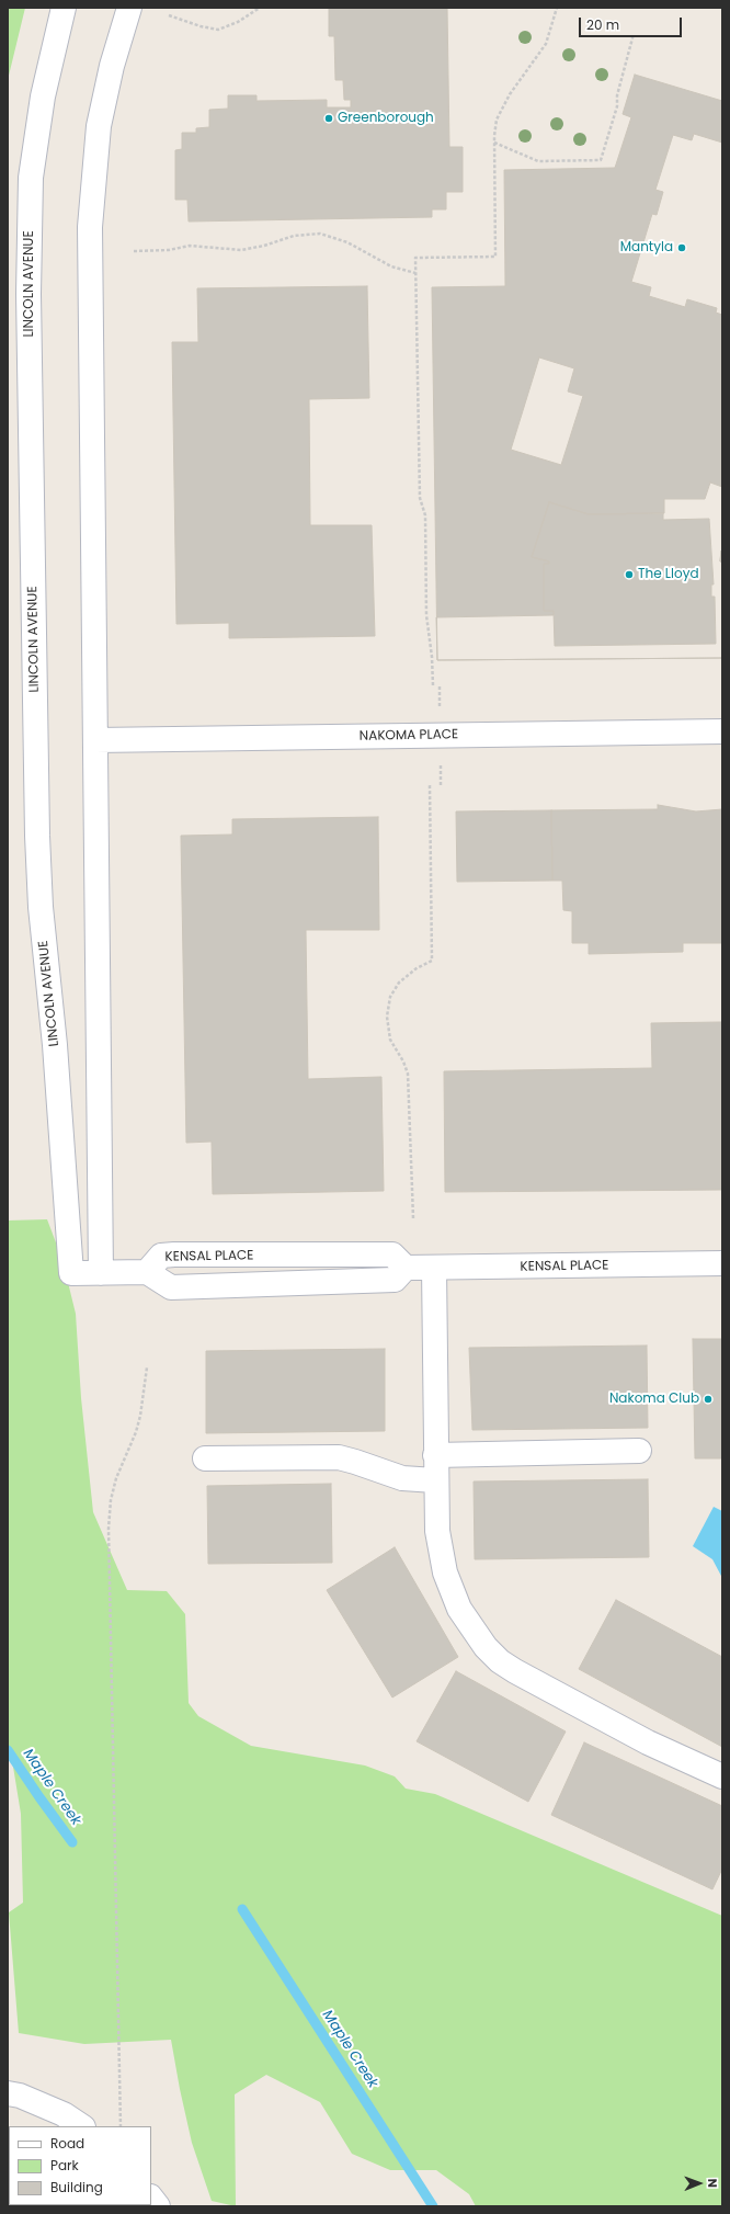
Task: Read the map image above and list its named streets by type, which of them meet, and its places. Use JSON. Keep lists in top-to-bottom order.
{
  "streets": {
    "street": ["LINCOLN AVENUE", "NAKOMA PLACE", "KENSAL PLACE"]
  },
  "crossings": [
    ["LINCOLN AVENUE", "KENSAL PLACE"]
  ],
  "water": ["Maple Creek"],
  "places": [
    "Greenborough",
    "Mantyla",
    "The Lloyd",
    "Nakoma Club"
  ],
  "legend": ["Road", "Park", "Building"],
  "scale_bar": "20 m",
  "north": "right"
}
